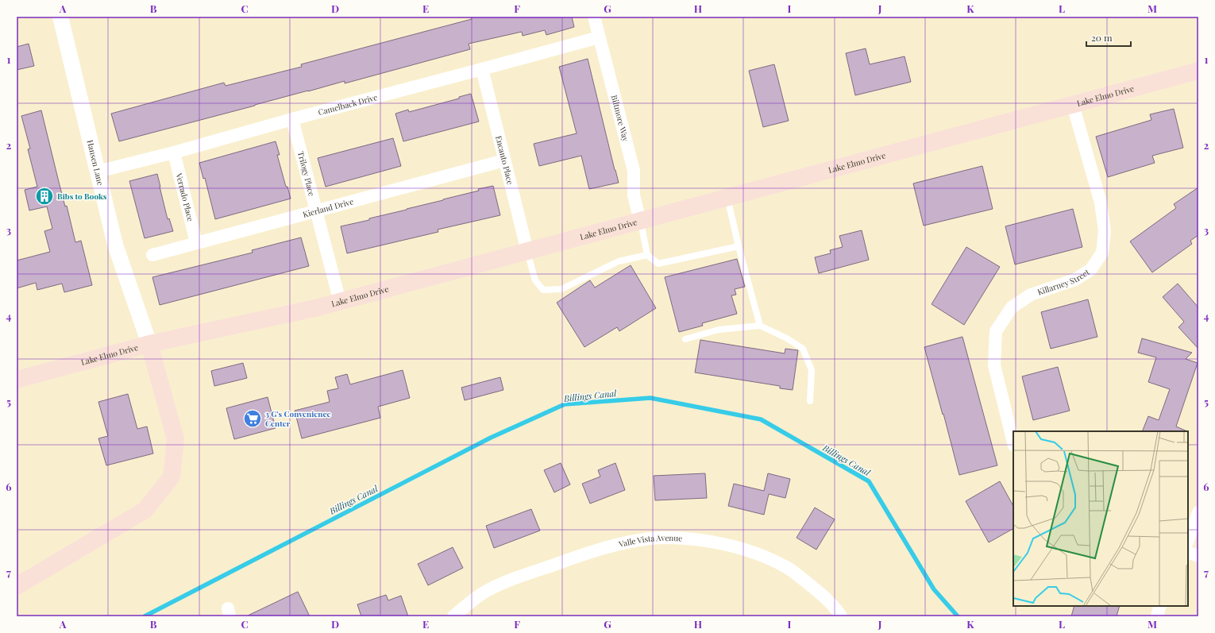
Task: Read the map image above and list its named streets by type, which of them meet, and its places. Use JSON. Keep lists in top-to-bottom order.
{
  "streets": {
    "main road": ["Lake Elmo Drive"],
    "street": [
      "Camelback Drive",
      "Biltmore Way",
      "Encanto Place",
      "Hansen Lane",
      "Trilogy Place",
      "Verrado Place",
      "Kierland Drive",
      "Killarney Street",
      "Valle Vista Avenue"
    ]
  },
  "crossings": [
    ["Lake Elmo Drive", "Biltmore Way"],
    ["Lake Elmo Drive", "Encanto Place"],
    ["Lake Elmo Drive", "Hansen Lane"],
    ["Lake Elmo Drive", "Trilogy Place"],
    ["Lake Elmo Drive", "Killarney Street"],
    ["Camelback Drive", "Biltmore Way"],
    ["Camelback Drive", "Encanto Place"],
    ["Camelback Drive", "Hansen Lane"],
    ["Camelback Drive", "Trilogy Place"],
    ["Camelback Drive", "Verrado Place"],
    ["Encanto Place", "Kierland Drive"],
    ["Trilogy Place", "Kierland Drive"],
    ["Verrado Place", "Kierland Drive"]
  ],
  "water": ["Billings Canal"],
  "places": {
    "building": ["Bibs to Books"],
    "supermarket": ["3 G's Convenience Center"]
  },
  "scale_bar": "20 m",
  "grid": {
    "columns": [
      "A",
      "B",
      "C",
      "D",
      "E",
      "F",
      "G",
      "H",
      "I",
      "J",
      "K",
      "L",
      "M"
    ],
    "rows": [
      "1",
      "2",
      "3",
      "4",
      "5",
      "6",
      "7"
    ]
  }
}
